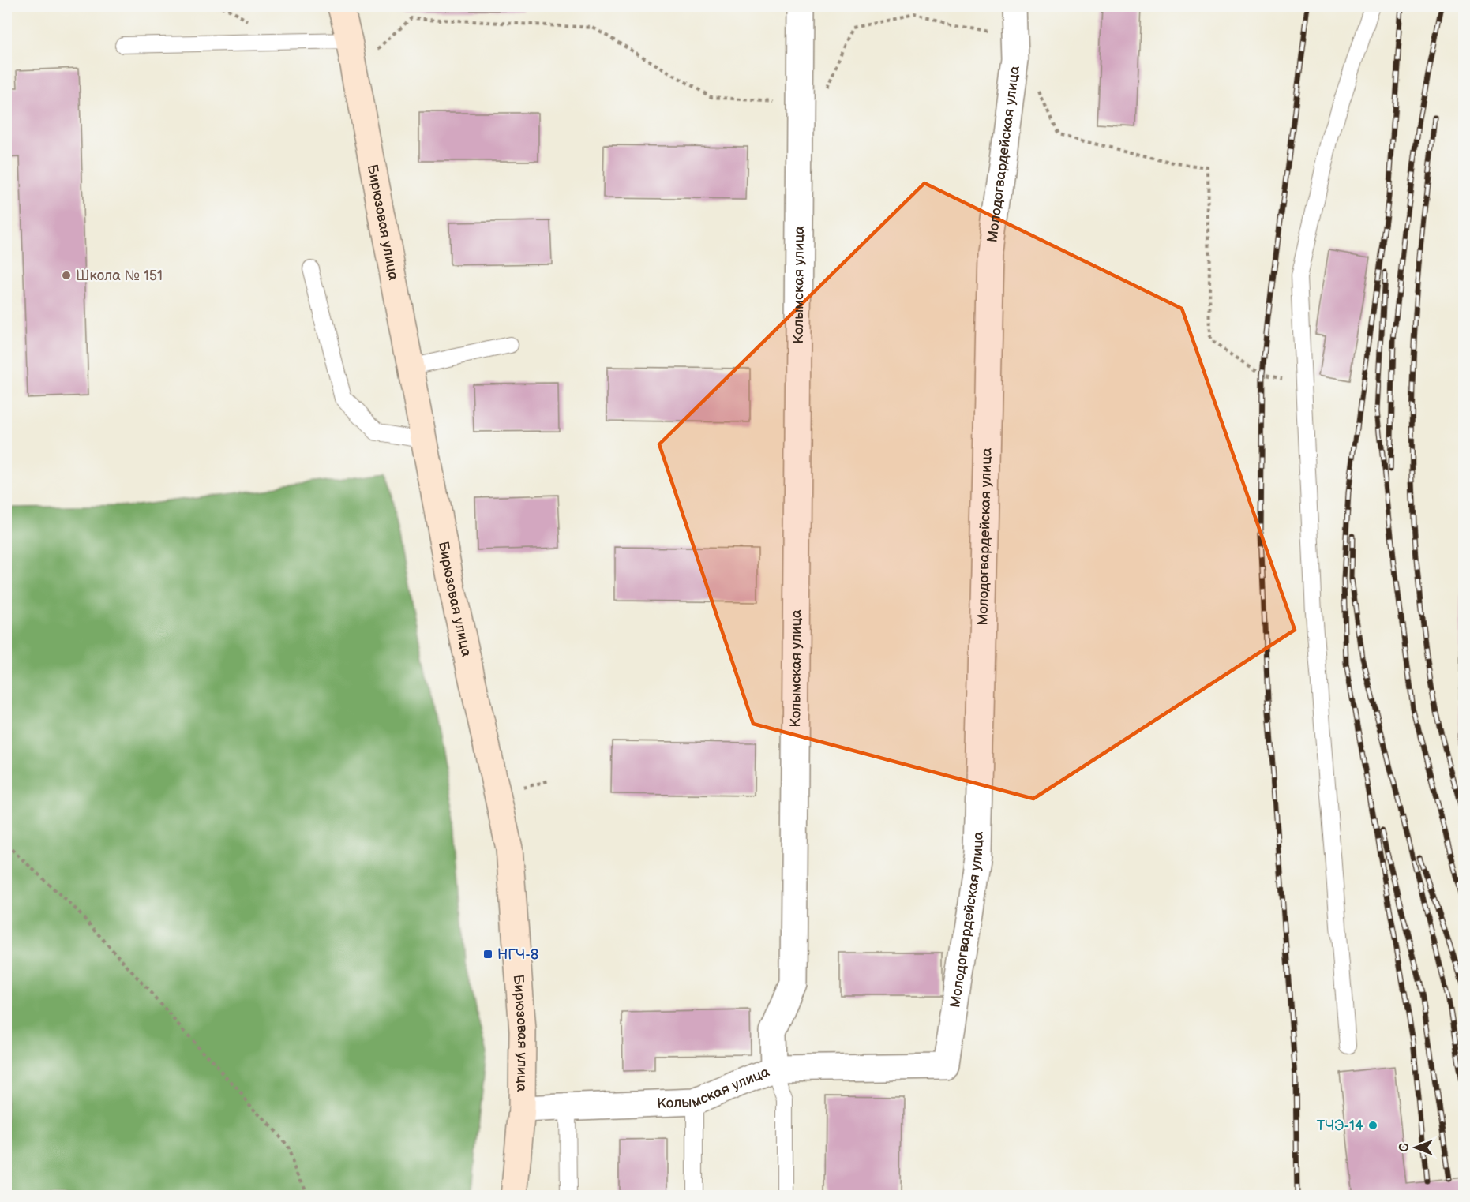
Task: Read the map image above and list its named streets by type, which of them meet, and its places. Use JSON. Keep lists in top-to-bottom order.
{
  "streets": {
    "main road": ["Бирюзовая улица"],
    "street": ["Молодогвардейская улица", "Колымская улица"]
  },
  "crossings": [
    ["Молодогвардейская улица", "Колымская улица"],
    ["Бирюзовая улица", "Колымская улица"]
  ],
  "places": {
    "other": ["Школа № 151", "ТЧЭ-14"],
    "transit": ["НГЧ-8"]
  },
  "north": "left"
}
